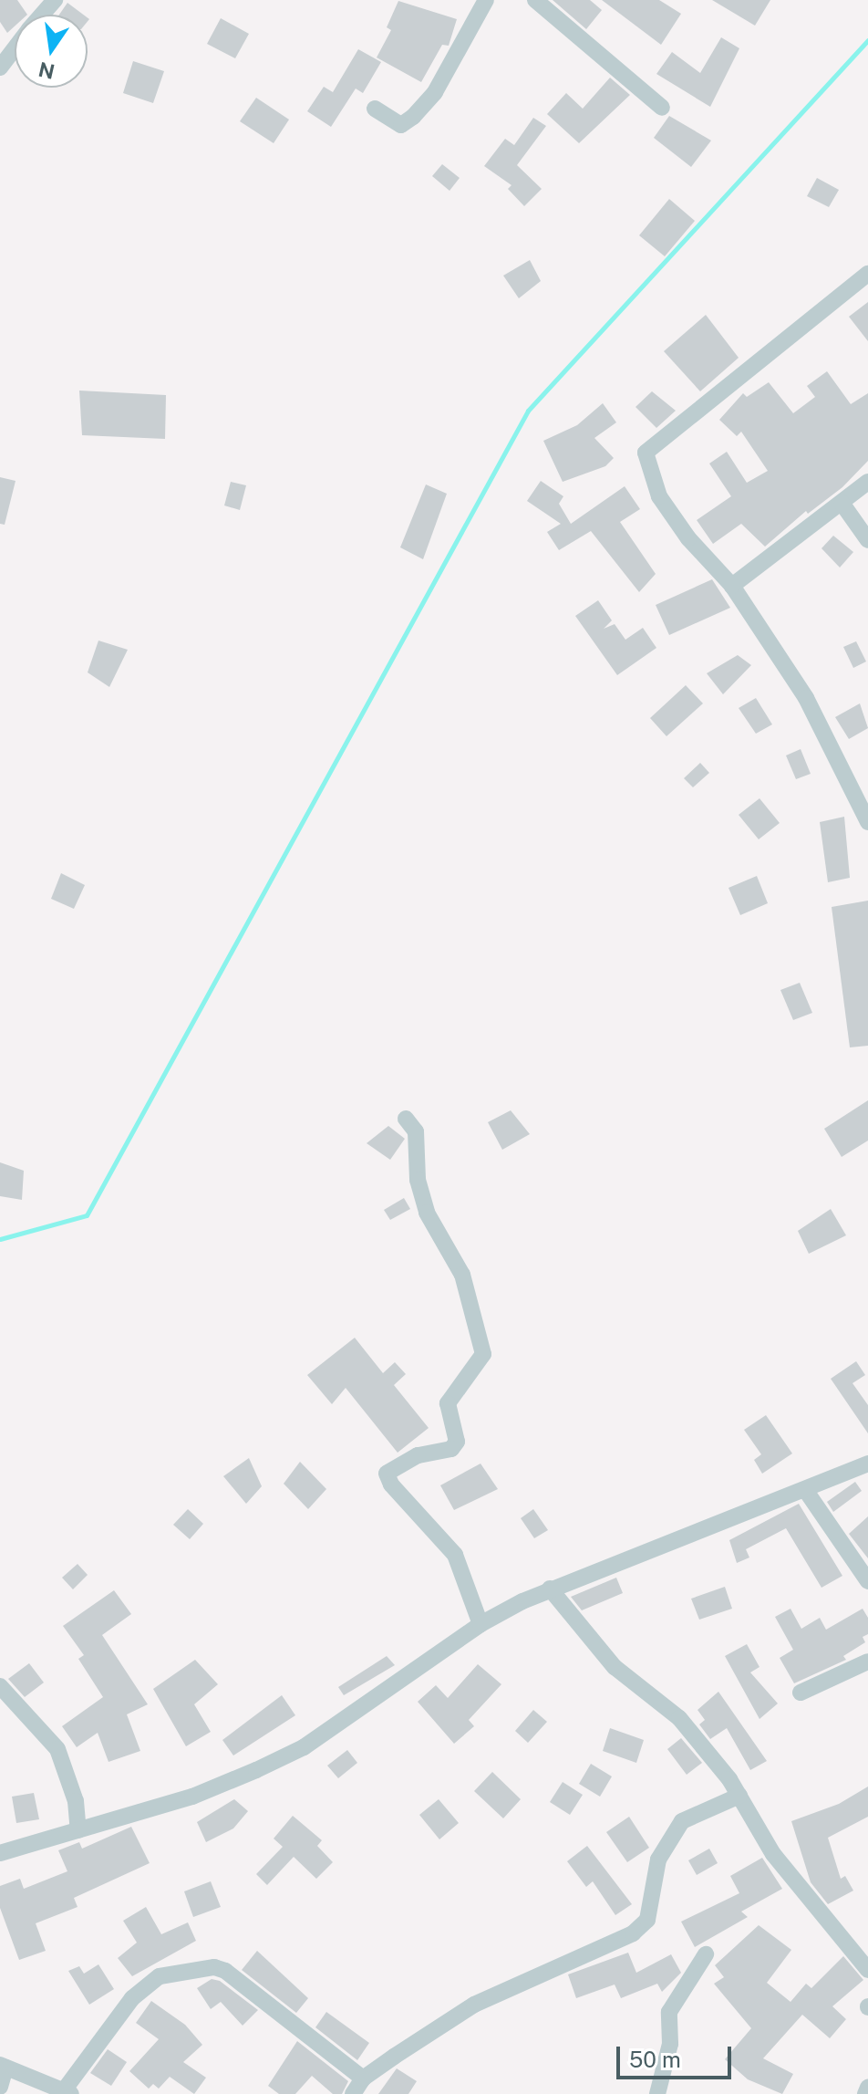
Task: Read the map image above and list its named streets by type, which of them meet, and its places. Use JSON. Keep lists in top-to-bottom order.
{
  "scale_bar": "50 m",
  "north": "bottom"
}
